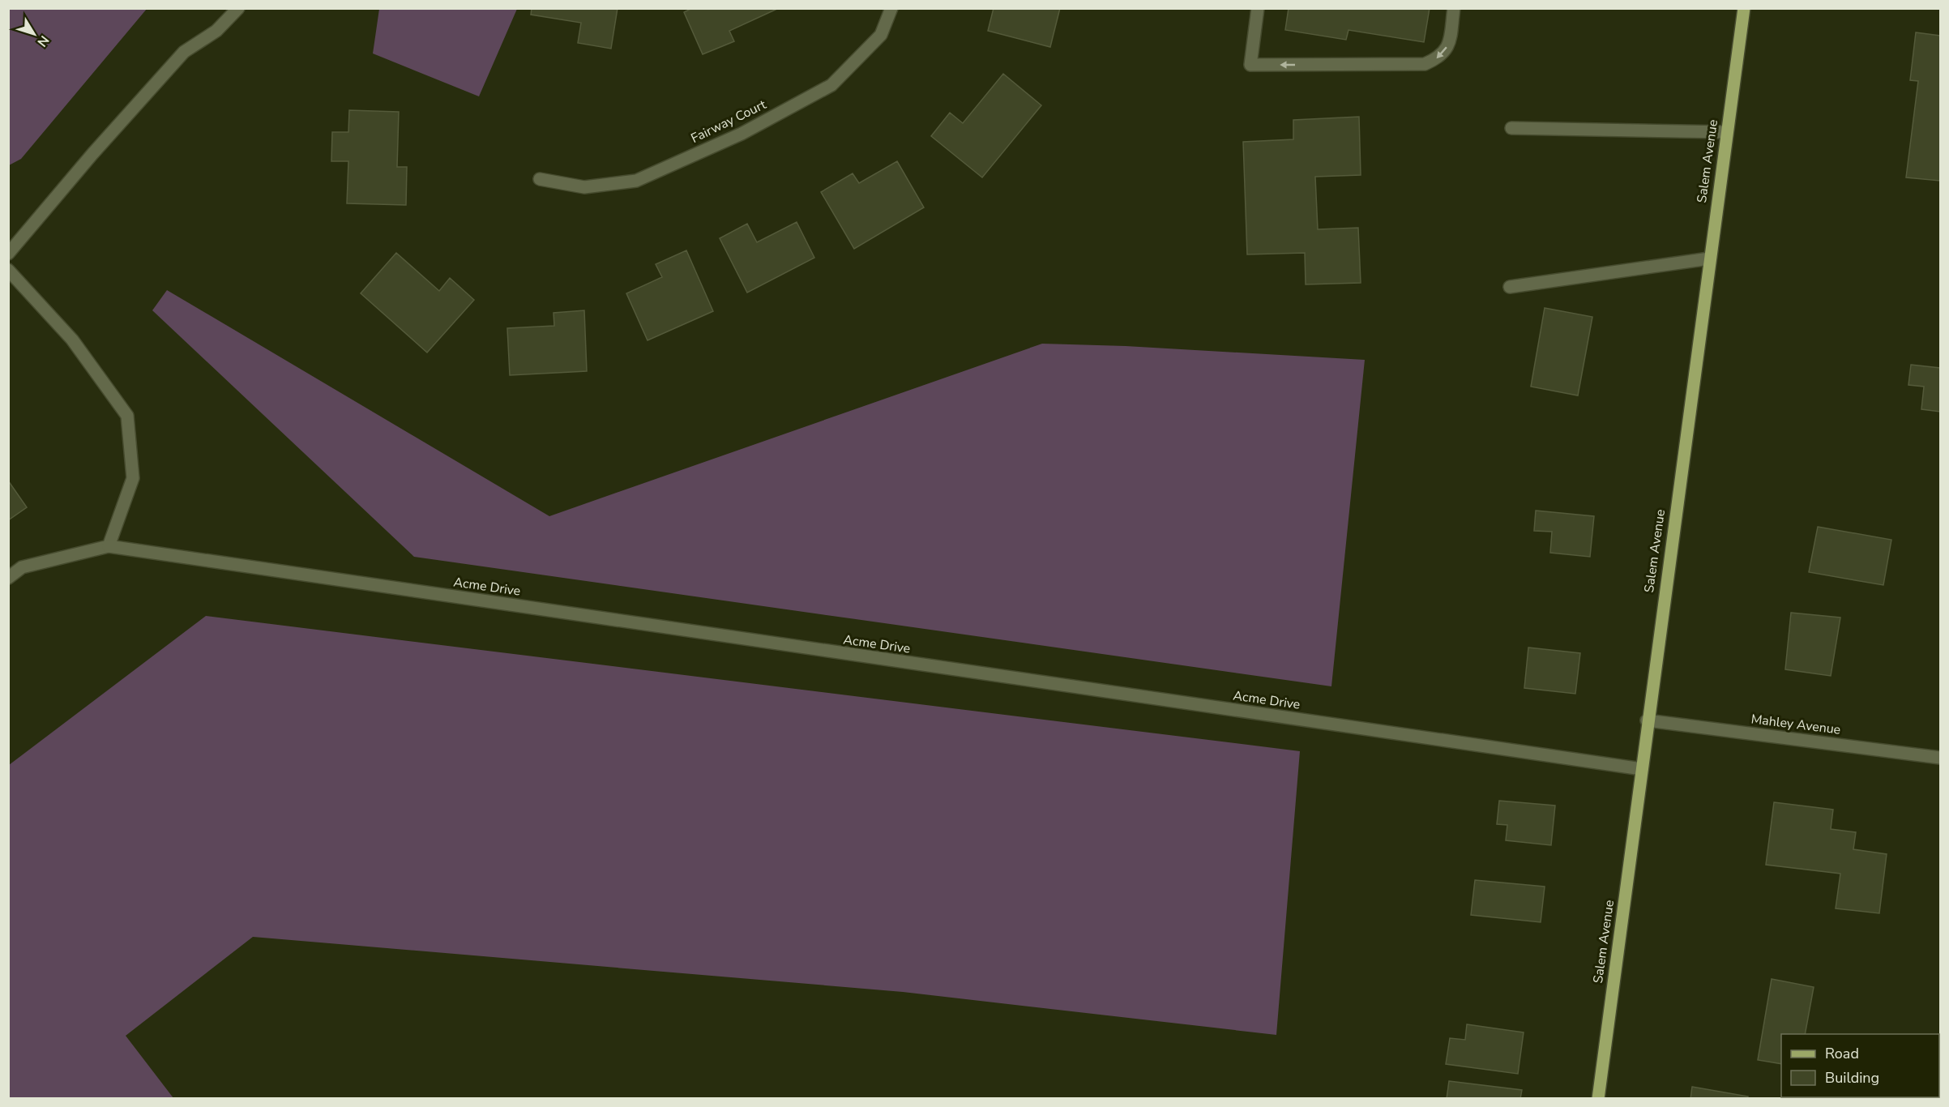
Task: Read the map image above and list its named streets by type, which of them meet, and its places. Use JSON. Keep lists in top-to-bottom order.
{
  "streets": {
    "main road": ["Salem Avenue"],
    "street": ["Fairway Court", "Acme Drive", "Mahley Avenue"]
  },
  "crossings": [
    ["Salem Avenue", "Acme Drive"],
    ["Salem Avenue", "Mahley Avenue"]
  ],
  "legend": ["Road", "Building"],
  "north": "bottom right"
}
